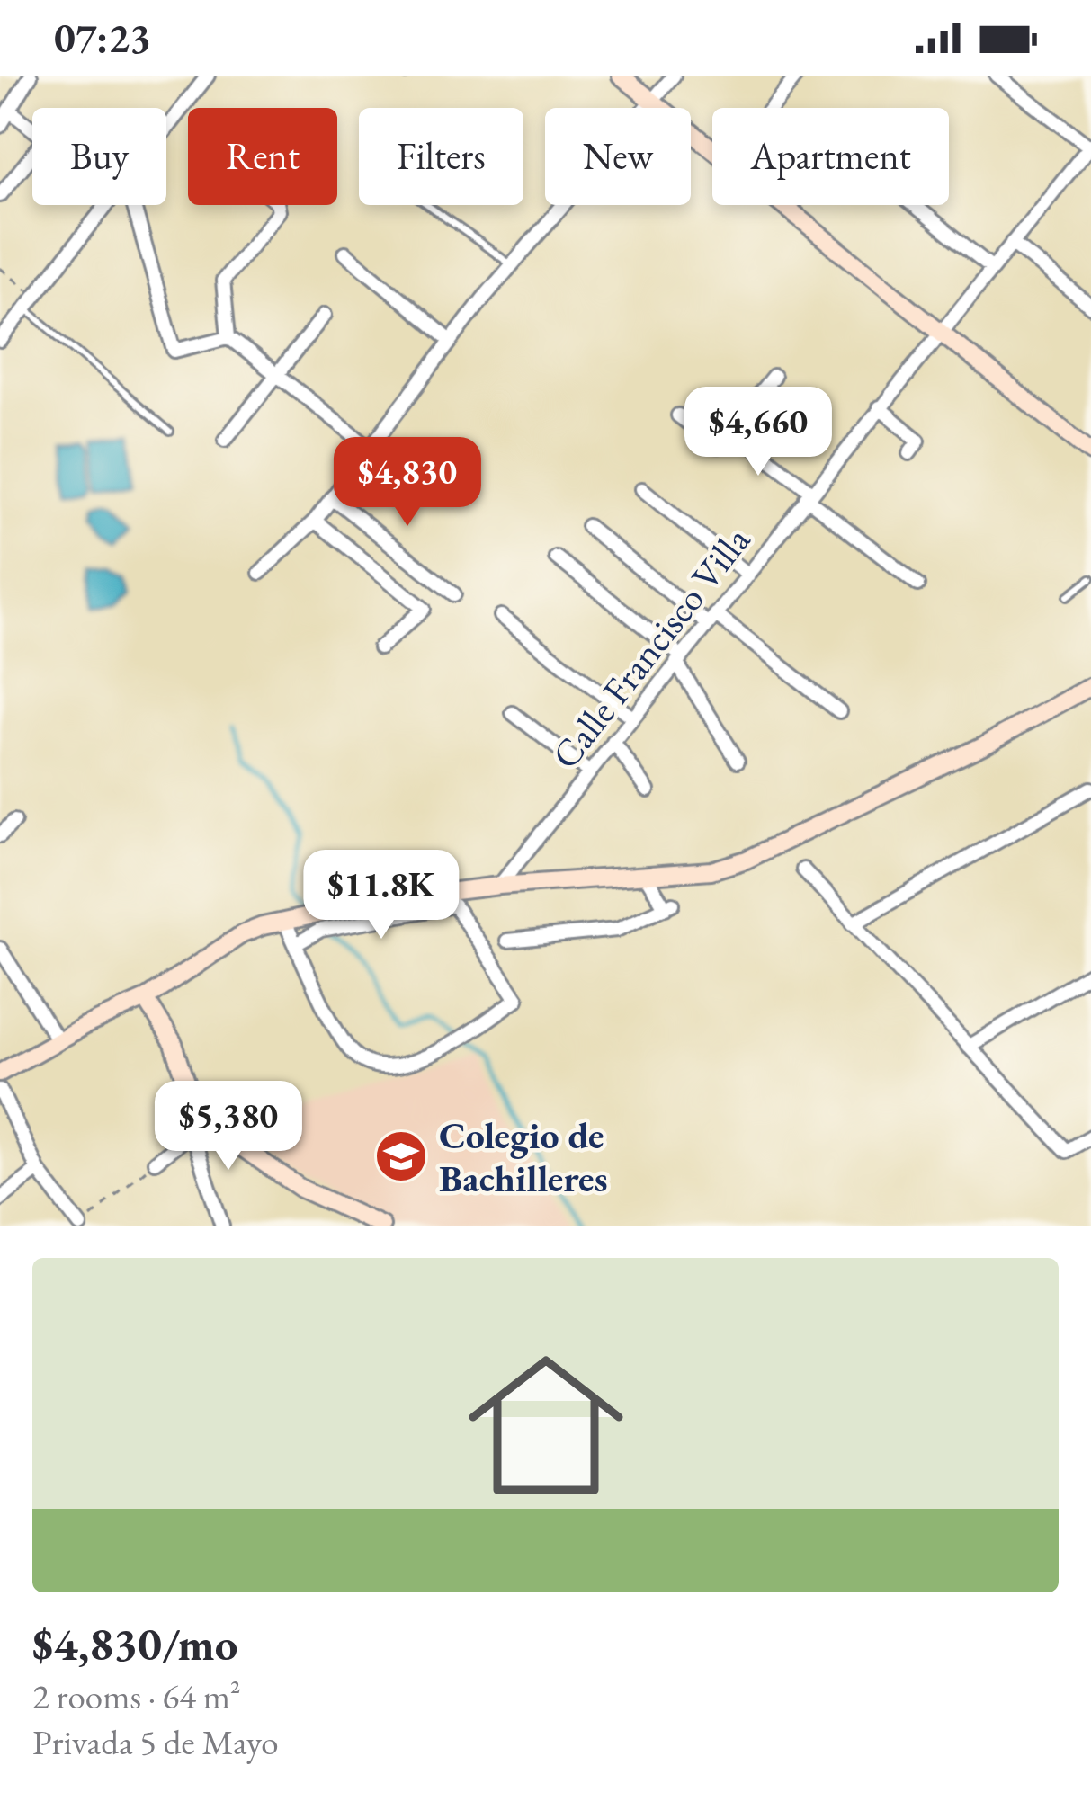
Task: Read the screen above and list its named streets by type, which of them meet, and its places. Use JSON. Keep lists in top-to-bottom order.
{
  "streets": {
    "street": ["Calle Francisco Villa"]
  },
  "places": {
    "school or university": ["Colegio de Bachilleres"]
  },
  "page": {
    "status": "07:23",
    "chip": [
      "Buy",
      "Rent",
      "Filters",
      "New",
      "Apartment"
    ],
    "price": [
      "$4,660",
      "$4,830",
      "$11.8K",
      "$5,380"
    ],
    "list": [
      {
        "name": "$4,830/mo",
        "note": "2 rooms · 64 m² · Privada 5 de Mayo"
      }
    ]
  }
}
